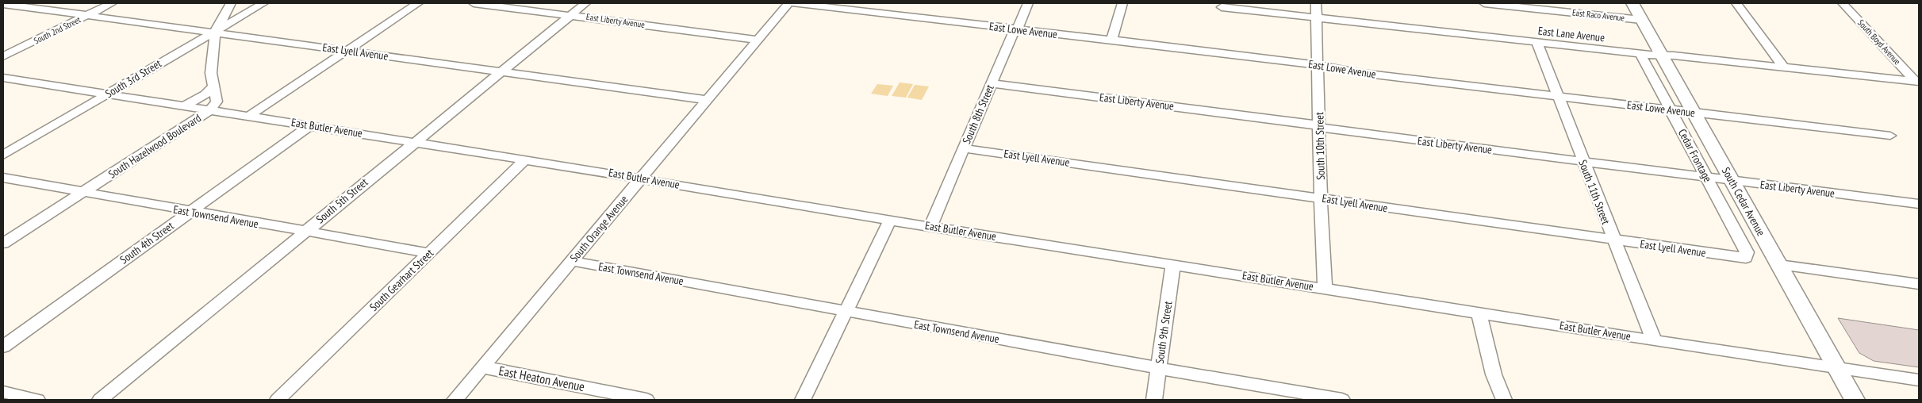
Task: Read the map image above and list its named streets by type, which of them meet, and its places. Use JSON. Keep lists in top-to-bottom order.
{
  "streets": {
    "main road": ["South Cedar Avenue"],
    "street": [
      "East Raco Avenue",
      "East Liberty Avenue",
      "South 2nd Street",
      "East Lowe Avenue",
      "East Lane Avenue",
      "South Boyd Avenue",
      "East Lyell Avenue",
      "South 3rd Street",
      "South 8th Street",
      "East Butler Avenue",
      "South Hazelwood Boulevard",
      "South 10th Street",
      "Cedar Frontage",
      "South 11th Street",
      "South 5th Street",
      "East Townsend Avenue",
      "South Orange Avenue",
      "South 4th Street",
      "South Gearhart Street",
      "South 9th Street",
      "East Heaton Avenue"
    ]
  },
  "crossings": [
    ["East Raco Avenue", "South Cedar Avenue"],
    ["East Liberty Avenue", "South 8th Street"],
    ["East Liberty Avenue", "South 10th Street"],
    ["East Liberty Avenue", "Cedar Frontage"],
    ["East Liberty Avenue", "South 11th Street"],
    ["East Liberty Avenue", "South 5th Street"],
    ["East Liberty Avenue", "South Cedar Avenue"],
    ["East Liberty Avenue", "South Orange Avenue"],
    ["South 2nd Street", "East Lyell Avenue"],
    ["East Lowe Avenue", "South 8th Street"],
    ["East Lowe Avenue", "South 10th Street"],
    ["East Lowe Avenue", "Cedar Frontage"],
    ["East Lowe Avenue", "South 11th Street"],
    ["East Lowe Avenue", "South Cedar Avenue"],
    ["East Lane Avenue", "South Boyd Avenue"],
    ["East Lane Avenue", "South 10th Street"],
    ["East Lane Avenue", "Cedar Frontage"],
    ["East Lane Avenue", "South 11th Street"],
    ["East Lane Avenue", "South Cedar Avenue"],
    ["East Lyell Avenue", "South 3rd Street"],
    ["East Lyell Avenue", "South 8th Street"],
    ["East Lyell Avenue", "South Hazelwood Boulevard"],
    ["East Lyell Avenue", "South 10th Street"],
    ["East Lyell Avenue", "Cedar Frontage"],
    ["East Lyell Avenue", "South 11th Street"],
    ["East Lyell Avenue", "South 5th Street"],
    ["East Lyell Avenue", "South Orange Avenue"],
    ["South 3rd Street", "East Butler Avenue"],
    ["South 3rd Street", "South Hazelwood Boulevard"],
    ["South 8th Street", "East Butler Avenue"],
    ["East Butler Avenue", "South Hazelwood Boulevard"],
    ["East Butler Avenue", "South 10th Street"],
    ["East Butler Avenue", "South 11th Street"],
    ["East Butler Avenue", "South 5th Street"],
    ["East Butler Avenue", "South Cedar Avenue"],
    ["East Butler Avenue", "South Orange Avenue"],
    ["East Butler Avenue", "South 4th Street"],
    ["East Butler Avenue", "South Gearhart Street"],
    ["East Butler Avenue", "South 9th Street"],
    ["South Hazelwood Boulevard", "East Townsend Avenue"],
    ["South 5th Street", "East Townsend Avenue"],
    ["East Townsend Avenue", "South Orange Avenue"],
    ["East Townsend Avenue", "South 4th Street"],
    ["East Townsend Avenue", "South Gearhart Street"],
    ["East Townsend Avenue", "South 9th Street"],
    ["South Orange Avenue", "East Heaton Avenue"]
  ]
}
